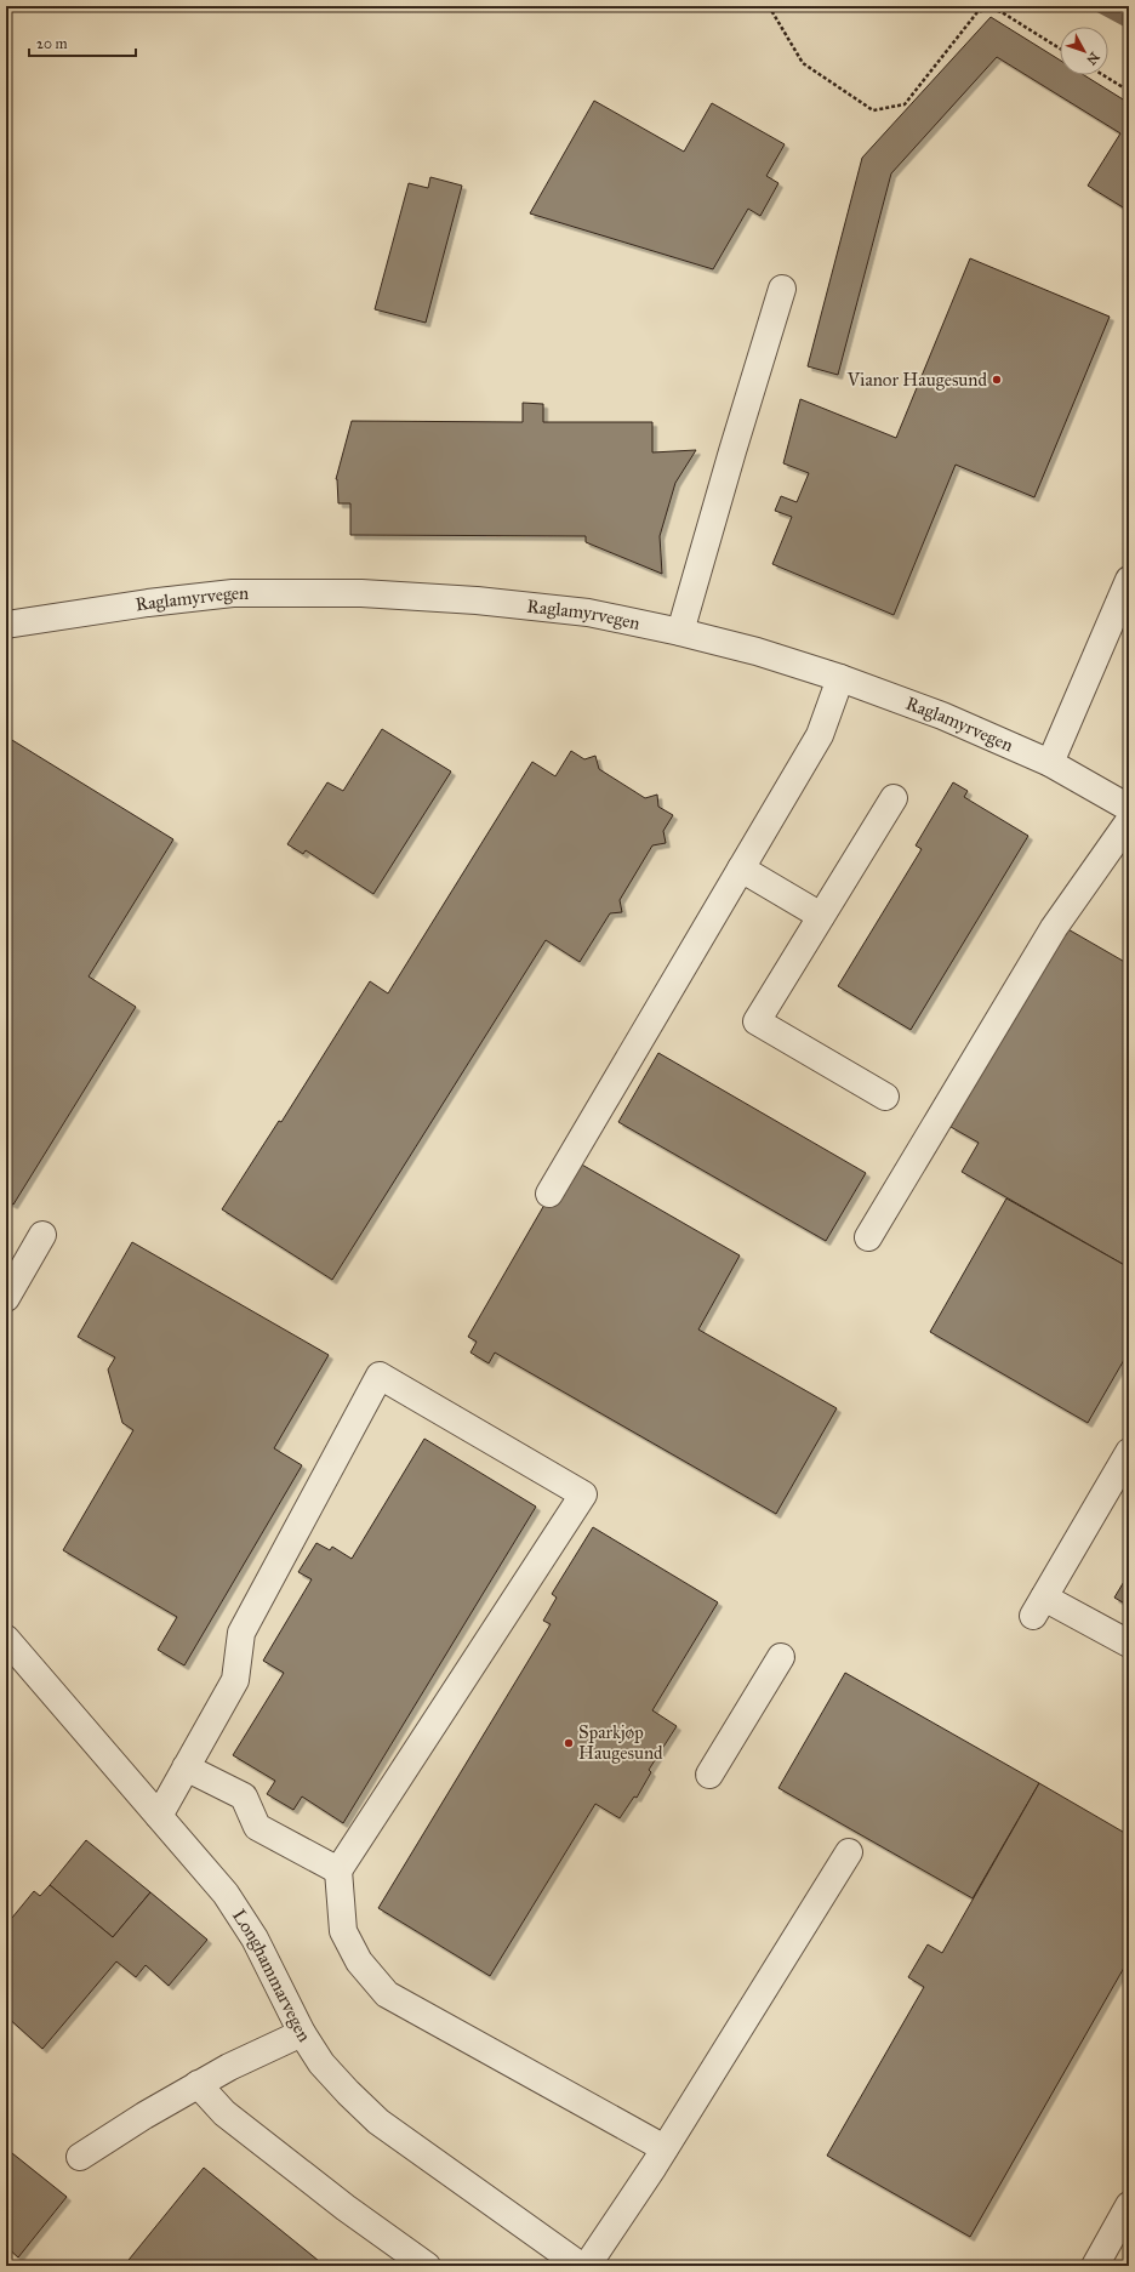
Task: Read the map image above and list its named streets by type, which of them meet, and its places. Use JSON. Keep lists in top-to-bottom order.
{
  "streets": {
    "street": ["Raglamyrvegen", "Longhammarvegen"]
  },
  "places": ["Vianor Haugesund", "Sparkjøp Haugesund"],
  "scale_bar": "20 m",
  "north": "bottom right"
}
